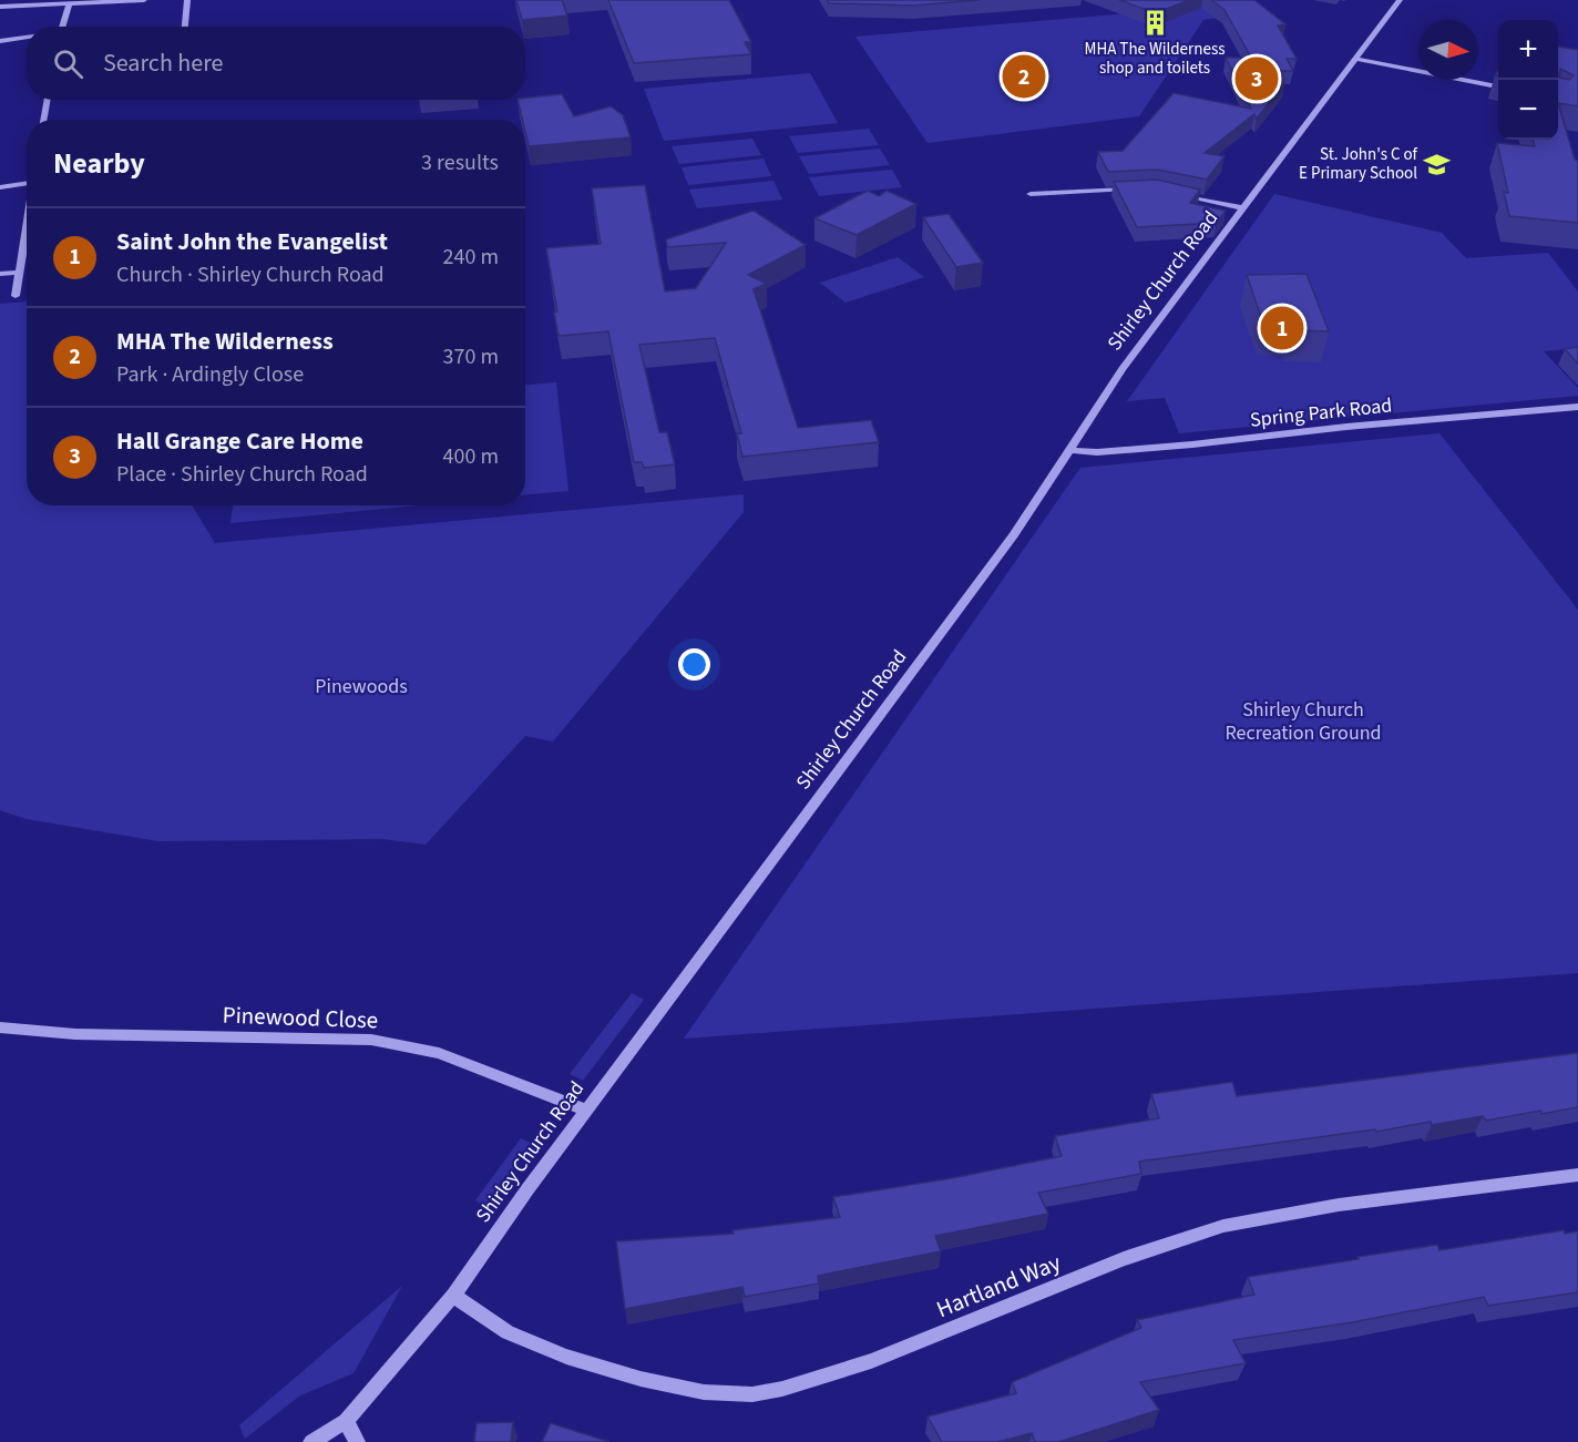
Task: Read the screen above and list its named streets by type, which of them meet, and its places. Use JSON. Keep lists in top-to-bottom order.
{
  "streets": {
    "street": [
      "Shirley Church Road",
      "Spring Park Road",
      "Pinewood Close",
      "Hartland Way"
    ]
  },
  "crossings": [
    ["Shirley Church Road", "Spring Park Road"],
    ["Shirley Church Road", "Pinewood Close"],
    ["Shirley Church Road", "Hartland Way"]
  ],
  "parks": ["Pinewoods", "Shirley Church Recreation Ground"],
  "places": {
    "building": ["MHA The Wilderness shop and toilets"],
    "school or university": ["St. John's C of E Primary School"]
  },
  "north": "right",
  "page": {
    "map_buttons": ["+", "−"],
    "search": "Search here",
    "pins": ["2", "3", "1"],
    "heading": ["Nearby", "3 results"],
    "list": [
      {
        "mark": "1",
        "name": "Saint John the Evangelist",
        "note": "Church · Shirley Church Road",
        "value": "240 m"
      },
      {
        "mark": "2",
        "name": "MHA The Wilderness",
        "note": "Park · Ardingly Close",
        "value": "370 m"
      },
      {
        "mark": "3",
        "name": "Hall Grange Care Home",
        "note": "Place · Shirley Church Road",
        "value": "400 m"
      }
    ]
  }
}
